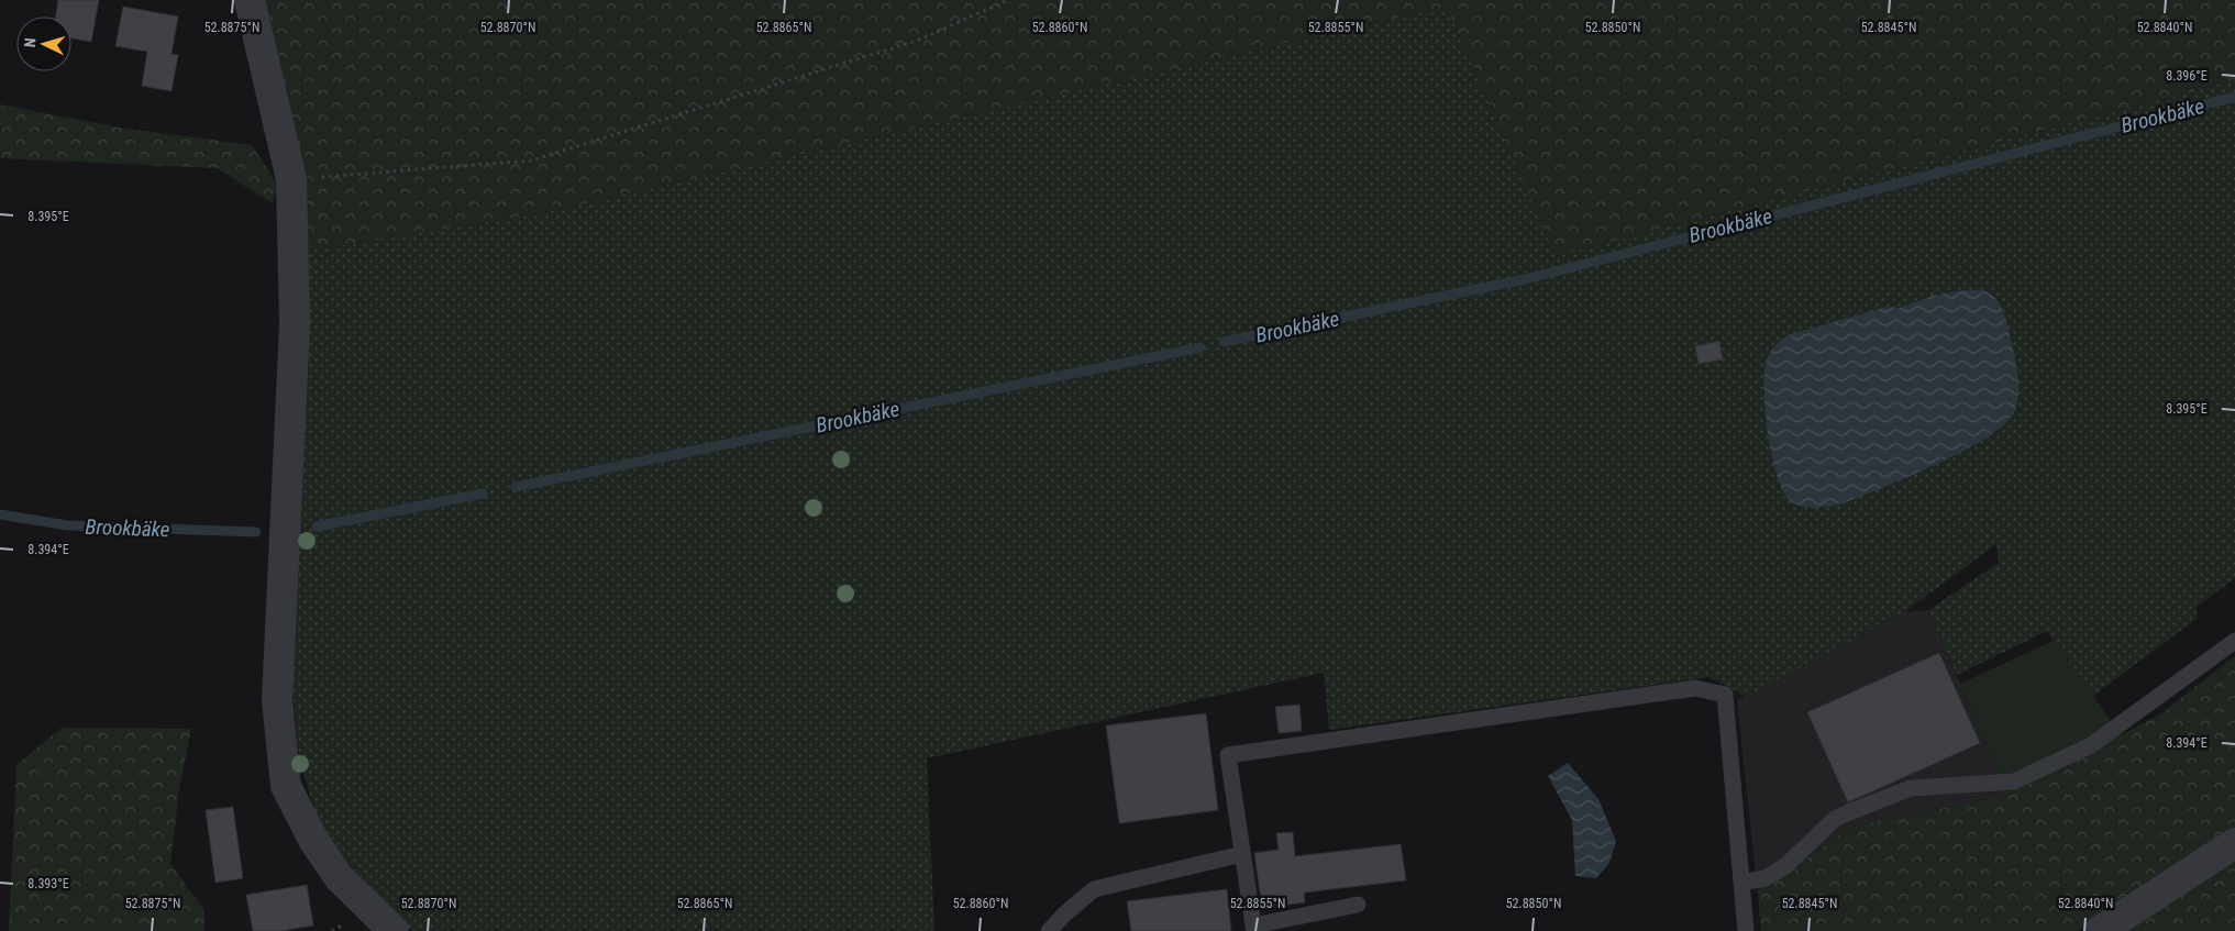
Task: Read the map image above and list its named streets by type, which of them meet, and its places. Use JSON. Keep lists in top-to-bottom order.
{
  "water": ["Brookbäke"],
  "north": "left",
  "coordinates": [
    "52.8875°N",
    "52.8870°N",
    "52.8865°N",
    "52.8860°N",
    "52.8855°N",
    "52.8850°N",
    "52.8845°N",
    "52.8840°N",
    "8.396°E",
    "8.395°E",
    "8.394°E",
    "8.393°E"
  ]
}
